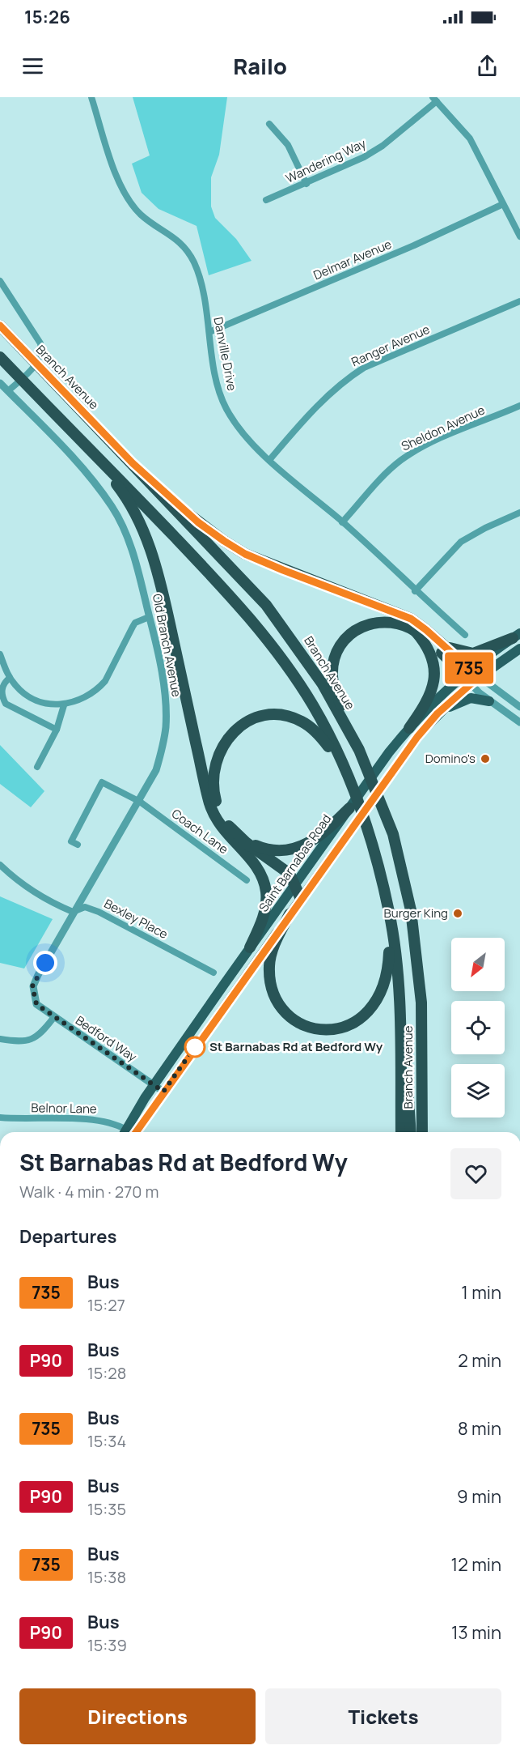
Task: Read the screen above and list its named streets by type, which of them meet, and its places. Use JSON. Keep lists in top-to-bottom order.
{
  "streets": {
    "highway": ["Branch Avenue"],
    "main road": ["Saint Barnabas Road"],
    "street": [
      "Wandering Way",
      "Delmar Avenue",
      "Ranger Avenue",
      "Danville Drive",
      "Sheldon Avenue",
      "Old Branch Avenue",
      "Coach Lane",
      "Bexley Place",
      "Bedford Way",
      "Belnor Lane"
    ]
  },
  "crossings": [
    ["Delmar Avenue", "Danville Drive"],
    ["Ranger Avenue", "Danville Drive"],
    ["Danville Drive", "Sheldon Avenue"],
    ["Old Branch Avenue", "Coach Lane"],
    ["Old Branch Avenue", "Bexley Place"],
    ["Old Branch Avenue", "Bedford Way"],
    ["Saint Barnabas Road", "Bedford Way"]
  ],
  "places": ["Domino's", "Burger King", "St Barnabas Rd at Bedford Wy"],
  "lines": ["bus line 735"],
  "north": "bottom left",
  "page": {
    "status": "15:26",
    "header": "Railo",
    "on_map": "735",
    "heading": [
      ["St Barnabas Rd at Bedford Wy", "Walk · 4 min · 270 m"],
      "Departures"
    ],
    "list": [
      {
        "mark": "735",
        "name": "Bus",
        "note": "15:27",
        "value": "1 min"
      },
      {
        "mark": "P90",
        "name": "Bus",
        "note": "15:28",
        "value": "2 min"
      },
      {
        "mark": "735",
        "name": "Bus",
        "note": "15:34",
        "value": "8 min"
      },
      {
        "mark": "P90",
        "name": "Bus",
        "note": "15:35",
        "value": "9 min"
      },
      {
        "mark": "735",
        "name": "Bus",
        "note": "15:38",
        "value": "12 min"
      },
      {
        "mark": "P90",
        "name": "Bus",
        "note": "15:39",
        "value": "13 min"
      }
    ],
    "buttons": ["Directions", "Tickets"]
  }
}
